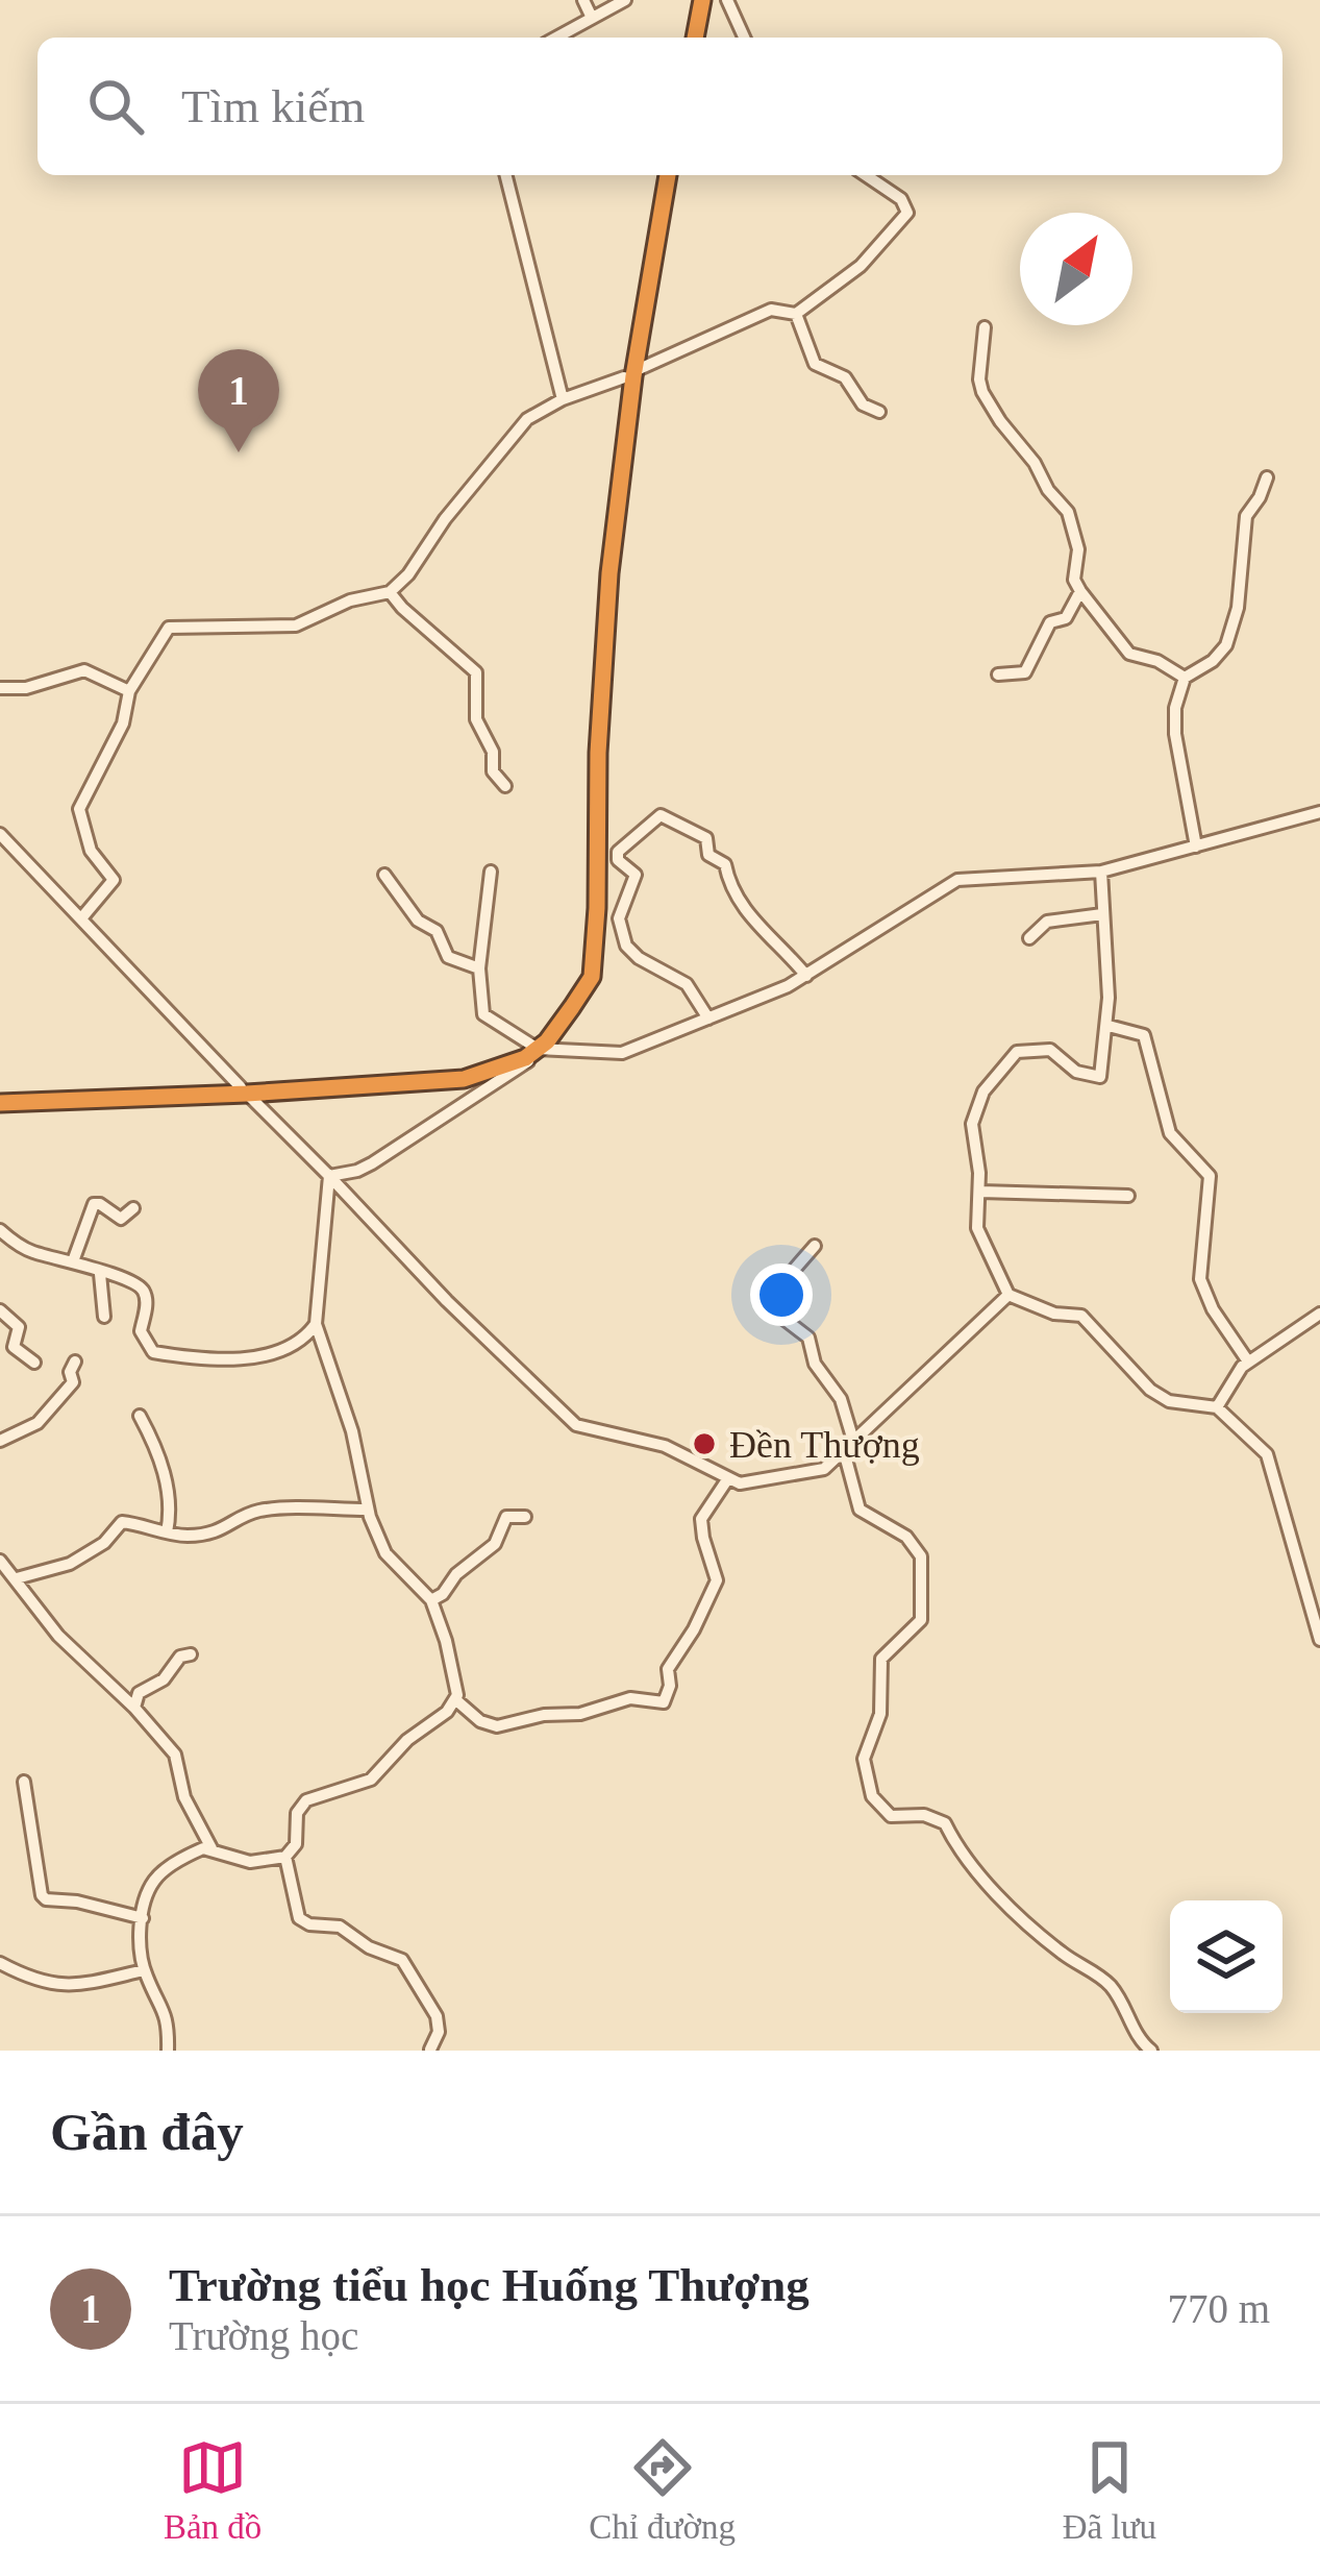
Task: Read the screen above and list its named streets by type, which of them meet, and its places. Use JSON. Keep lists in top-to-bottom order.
{
  "places": ["Đền Thượng"],
  "north": "top right",
  "page": {
    "search": "Tìm kiếm",
    "pins": "1",
    "heading": "Gần đây",
    "list": [
      {
        "mark": "1",
        "name": "Trường tiểu học Huống Thượng",
        "note": "Trường học",
        "value": "770 m"
      }
    ],
    "nav": ["Bản đồ", "Chỉ đường", "Đã lưu"]
  }
}
